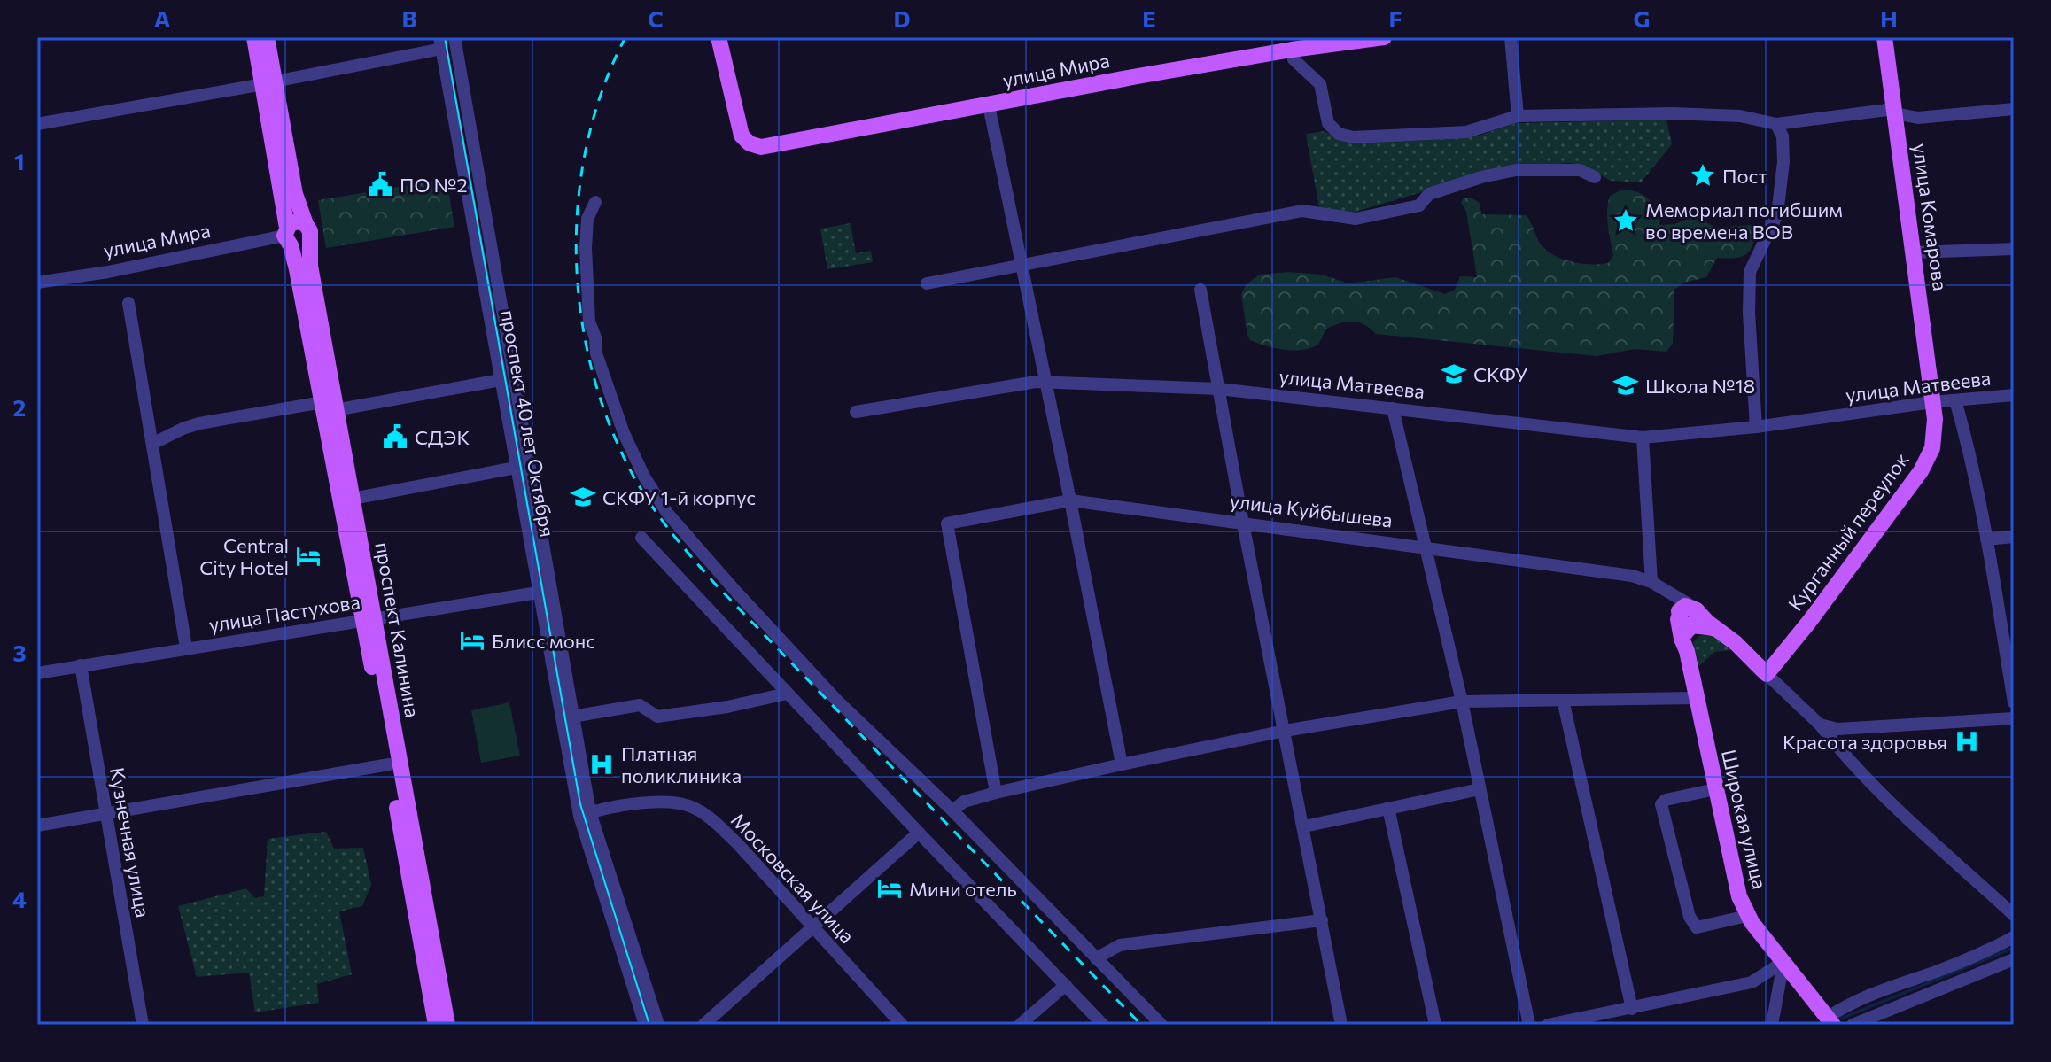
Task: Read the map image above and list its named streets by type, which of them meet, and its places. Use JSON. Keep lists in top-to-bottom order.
{
  "streets": {
    "main road": [
      "улица Мира",
      "улица Комарова",
      "улица Куйбышева",
      "Курганный переулок",
      "проспект Калинина",
      "Широкая улица"
    ],
    "street": [
      "улица Матвеева",
      "проспект 40 лет Октября",
      "улица Пастухова",
      "Кузнечная улица",
      "Московская улица"
    ]
  },
  "crossings": [
    ["улица Мира", "проспект Калинина"],
    ["улица Комарова", "улица Матвеева"],
    ["улица Комарова", "Курганный переулок"],
    ["улица Матвеева", "Курганный переулок"],
    ["проспект 40 лет Октября", "улица Пастухова"],
    ["проспект 40 лет Октября", "Московская улица"],
    ["улица Куйбышева", "Курганный переулок"],
    ["улица Куйбышева", "Широкая улица"],
    ["улица Пастухова", "проспект Калинина"],
    ["улица Пастухова", "Кузнечная улица"]
  ],
  "places": {
    "place": ["Пост", "Мемориал погибшим во времена ВОВ"],
    "public building": ["ПО №2", "СДЭК"],
    "school or university": ["СКФУ", "Школа №18", "СКФУ 1-й корпус"],
    "hotel": ["Central City Hotel", "Блисс монс", "Мини отель"],
    "hospital": ["Красота здоровья", "Платная поликлиника"]
  },
  "grid": {
    "columns": [
      "A",
      "B",
      "C",
      "D",
      "E",
      "F",
      "G",
      "H"
    ],
    "rows": [
      "1",
      "2",
      "3",
      "4"
    ]
  }
}
